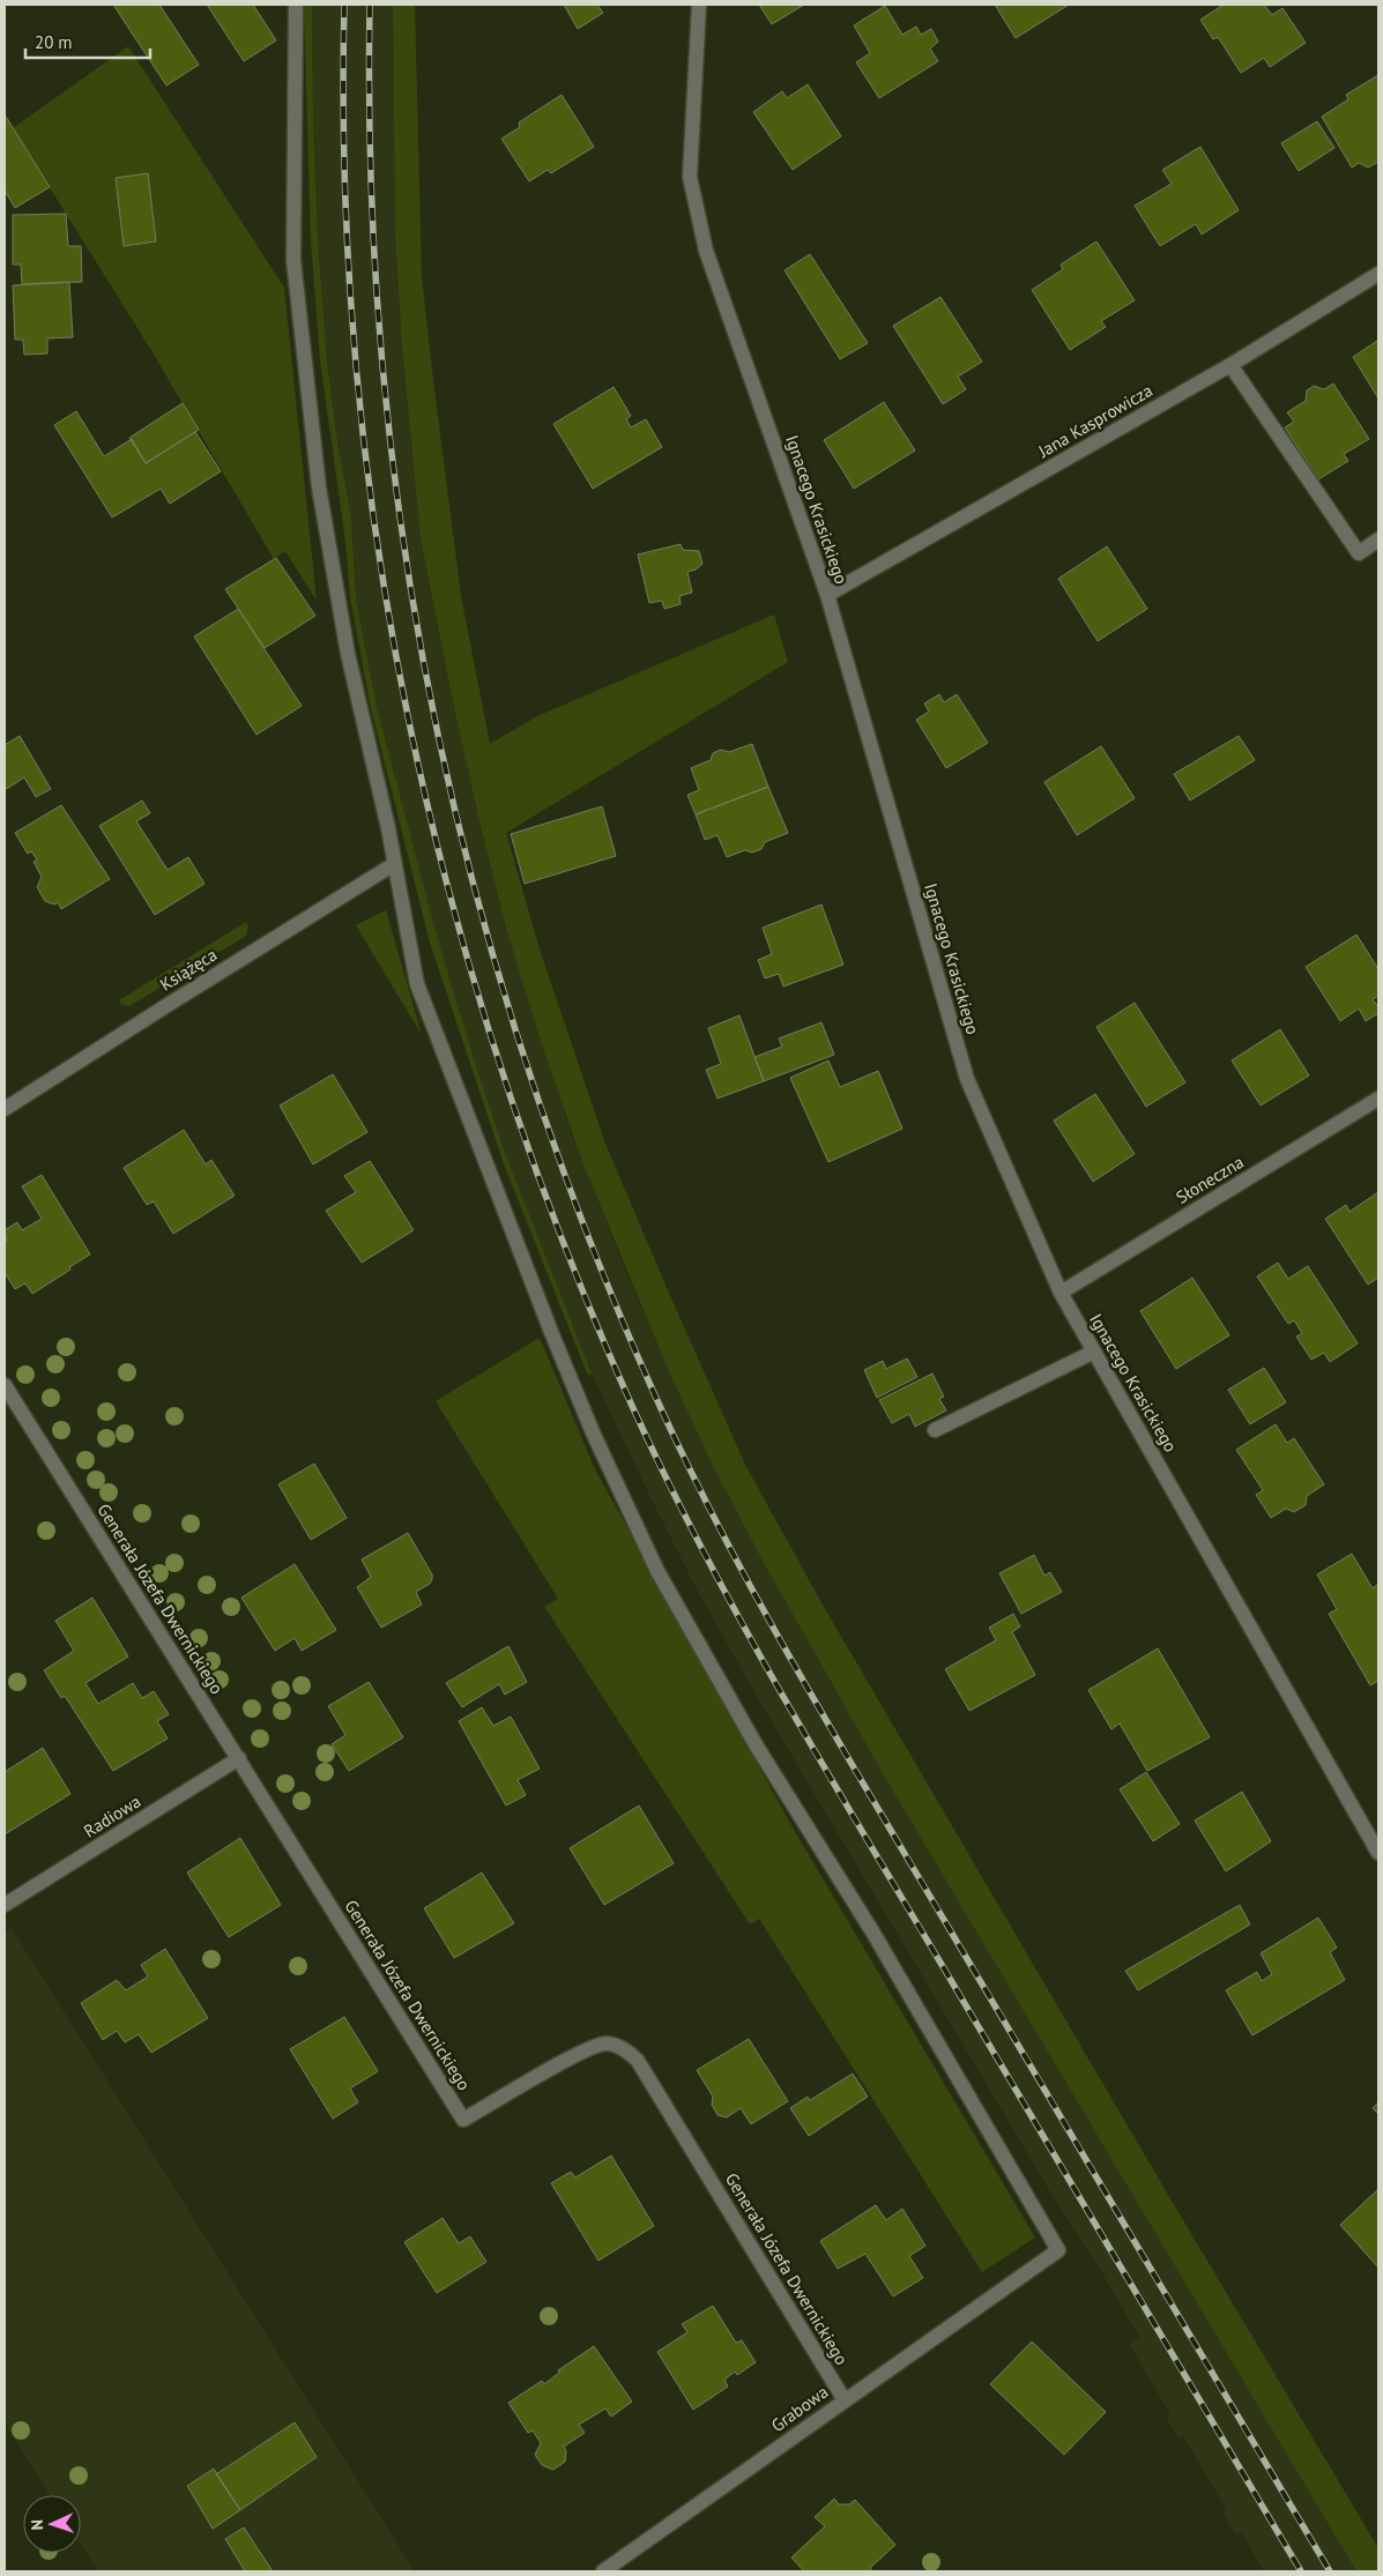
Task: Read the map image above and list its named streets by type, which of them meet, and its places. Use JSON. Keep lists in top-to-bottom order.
{
  "streets": {
    "street": [
      "Jana Kasprowicza",
      "Ignacego Krasickiego",
      "Książęca",
      "Słoneczna",
      "Generała Józefa Dwernickiego",
      "Radiowa",
      "Grabowa"
    ]
  },
  "crossings": [
    ["Jana Kasprowicza", "Ignacego Krasickiego"],
    ["Ignacego Krasickiego", "Słoneczna"],
    ["Książęca", "Grabowa"],
    ["Generała Józefa Dwernickiego", "Radiowa"],
    ["Generała Józefa Dwernickiego", "Grabowa"]
  ],
  "scale_bar": "20 m",
  "north": "left"
}
